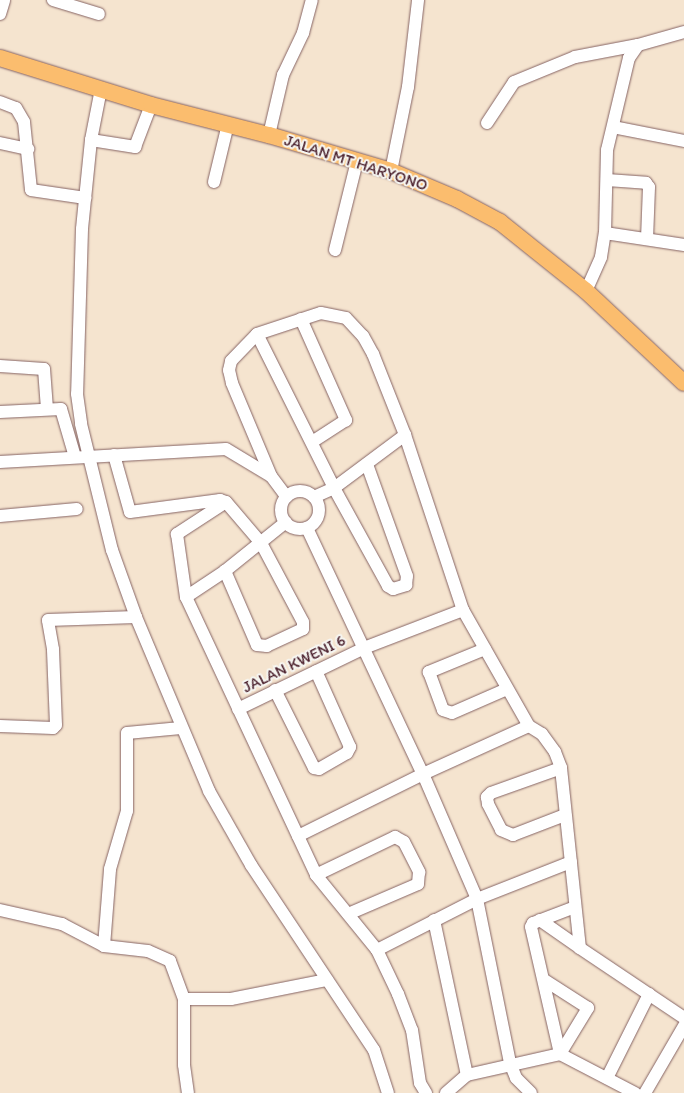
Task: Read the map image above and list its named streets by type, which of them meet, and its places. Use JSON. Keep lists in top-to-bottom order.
{
  "streets": {
    "main road": ["JALAN MT HARYONO"],
    "street": ["JALAN KWENI 6"]
  }
}
